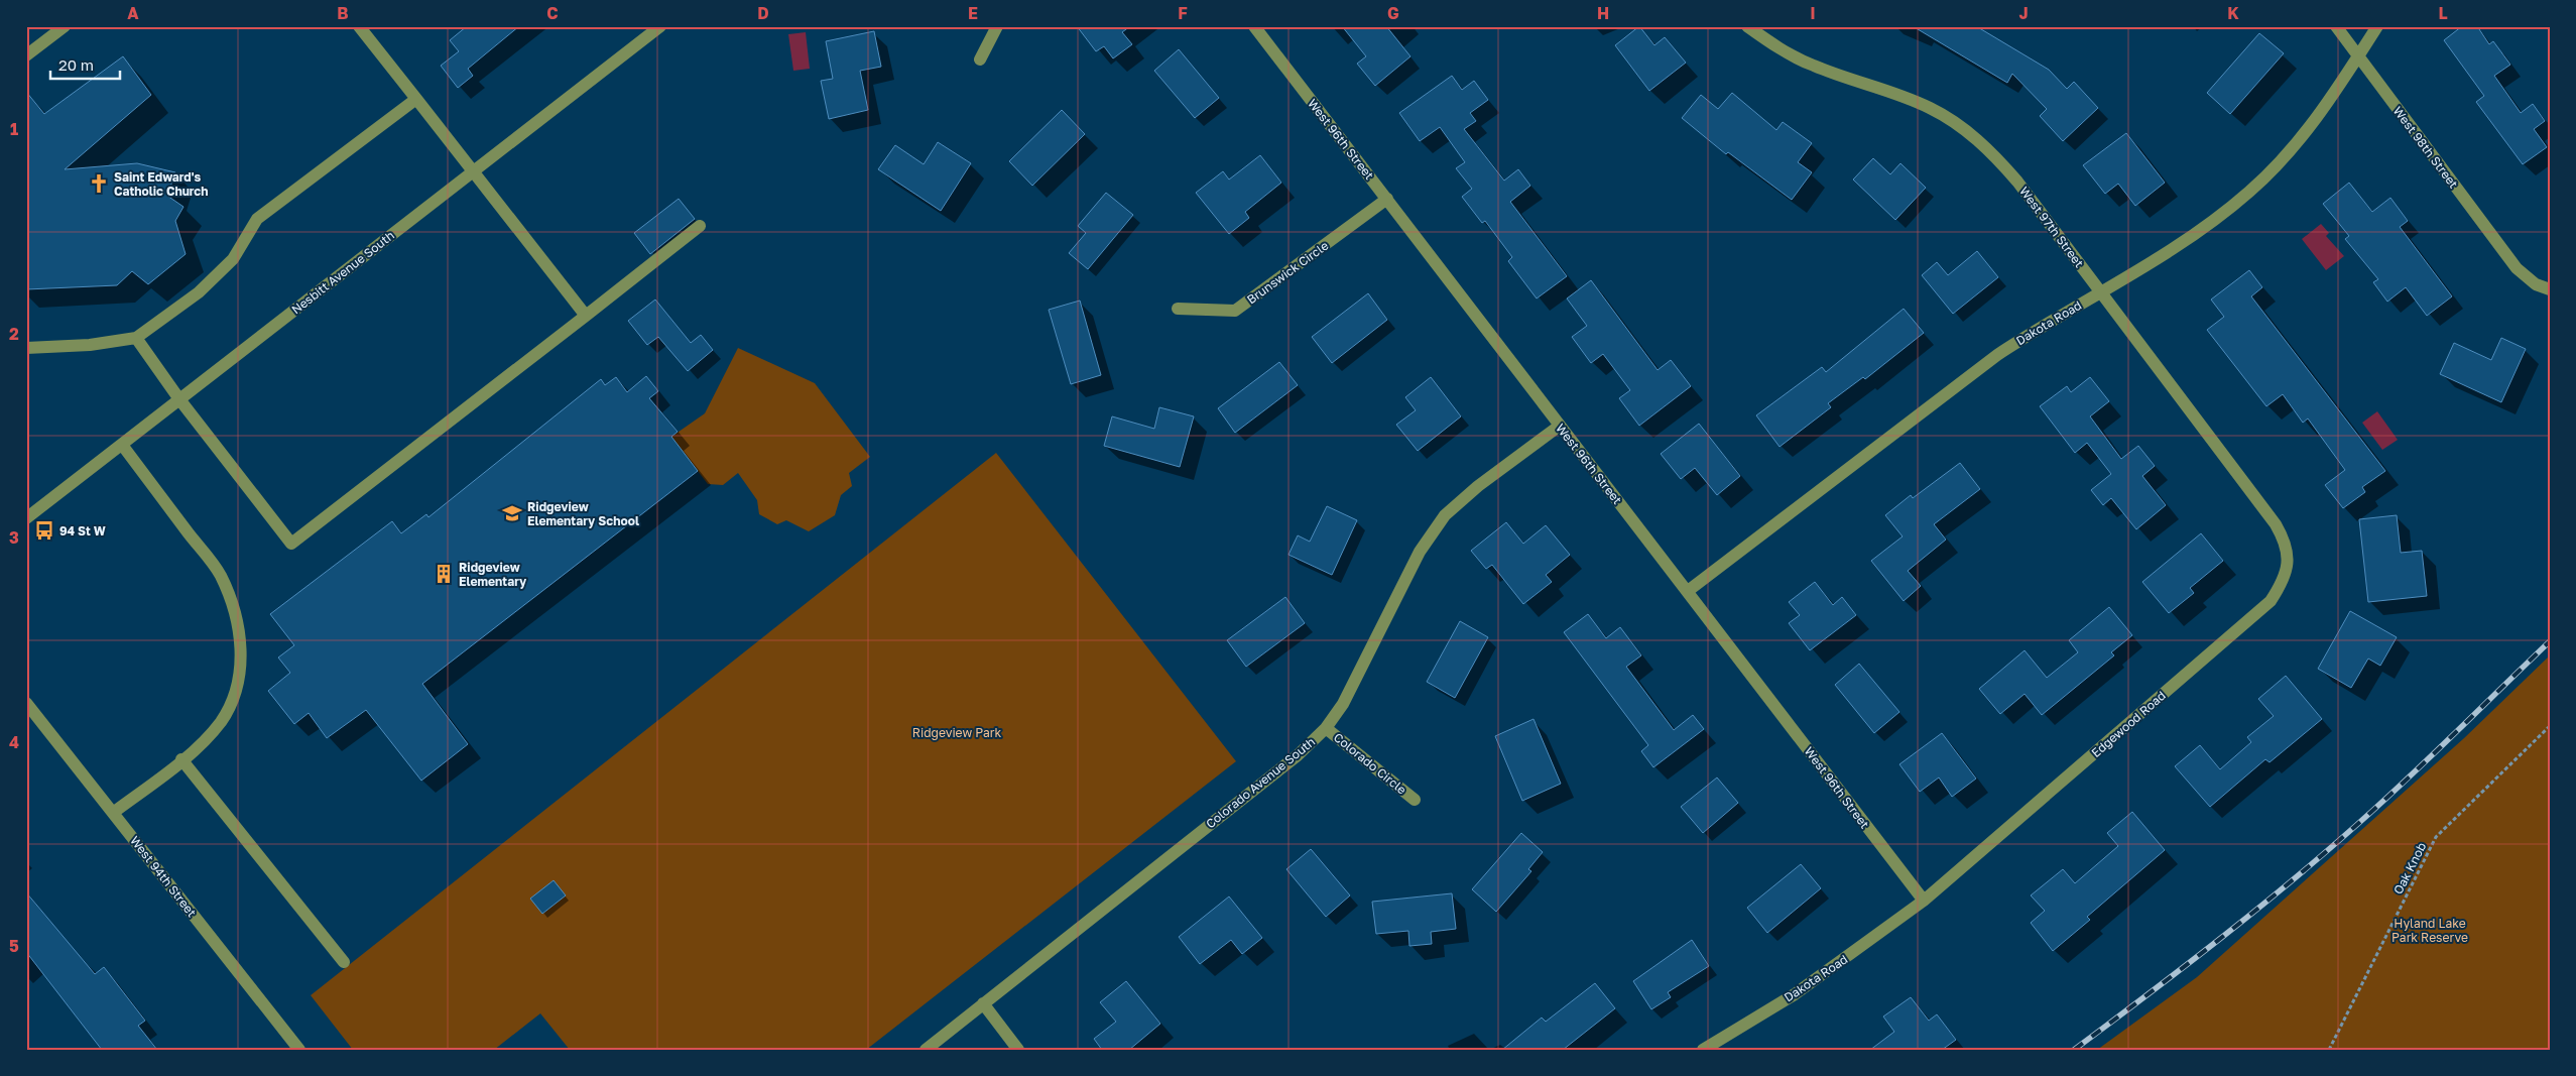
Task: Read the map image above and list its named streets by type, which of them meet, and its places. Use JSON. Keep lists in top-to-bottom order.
{
  "streets": {
    "street": [
      "West 96th Street",
      "West 98th Street",
      "West 97th Street",
      "Nesbitt Avenue South",
      "Brunswick Circle",
      "Dakota Road",
      "Edgewood Road",
      "Colorado Circle",
      "Colorado Avenue South",
      "West 94th Street"
    ],
    "path": ["Oak Knob"]
  },
  "crossings": [
    ["West 96th Street", "Brunswick Circle"],
    ["West 96th Street", "Dakota Road"],
    ["West 96th Street", "Edgewood Road"],
    ["West 96th Street", "Colorado Avenue South"],
    ["West 98th Street", "Dakota Road"],
    ["West 97th Street", "Dakota Road"],
    ["West 97th Street", "Edgewood Road"],
    ["Dakota Road", "Edgewood Road"],
    ["Colorado Circle", "Colorado Avenue South"]
  ],
  "parks": ["Ridgeview Park", "Hyland Lake Park Reserve"],
  "places": {
    "church": ["Saint Edward's Catholic Church"],
    "school or university": ["Ridgeview Elementary School"],
    "bus stop": ["94 St W"],
    "building": ["Ridgeview Elementary"]
  },
  "scale_bar": "20 m",
  "grid": {
    "columns": [
      "A",
      "B",
      "C",
      "D",
      "E",
      "F",
      "G",
      "H",
      "I",
      "J",
      "K",
      "L"
    ],
    "rows": [
      "1",
      "2",
      "3",
      "4",
      "5"
    ]
  }
}
